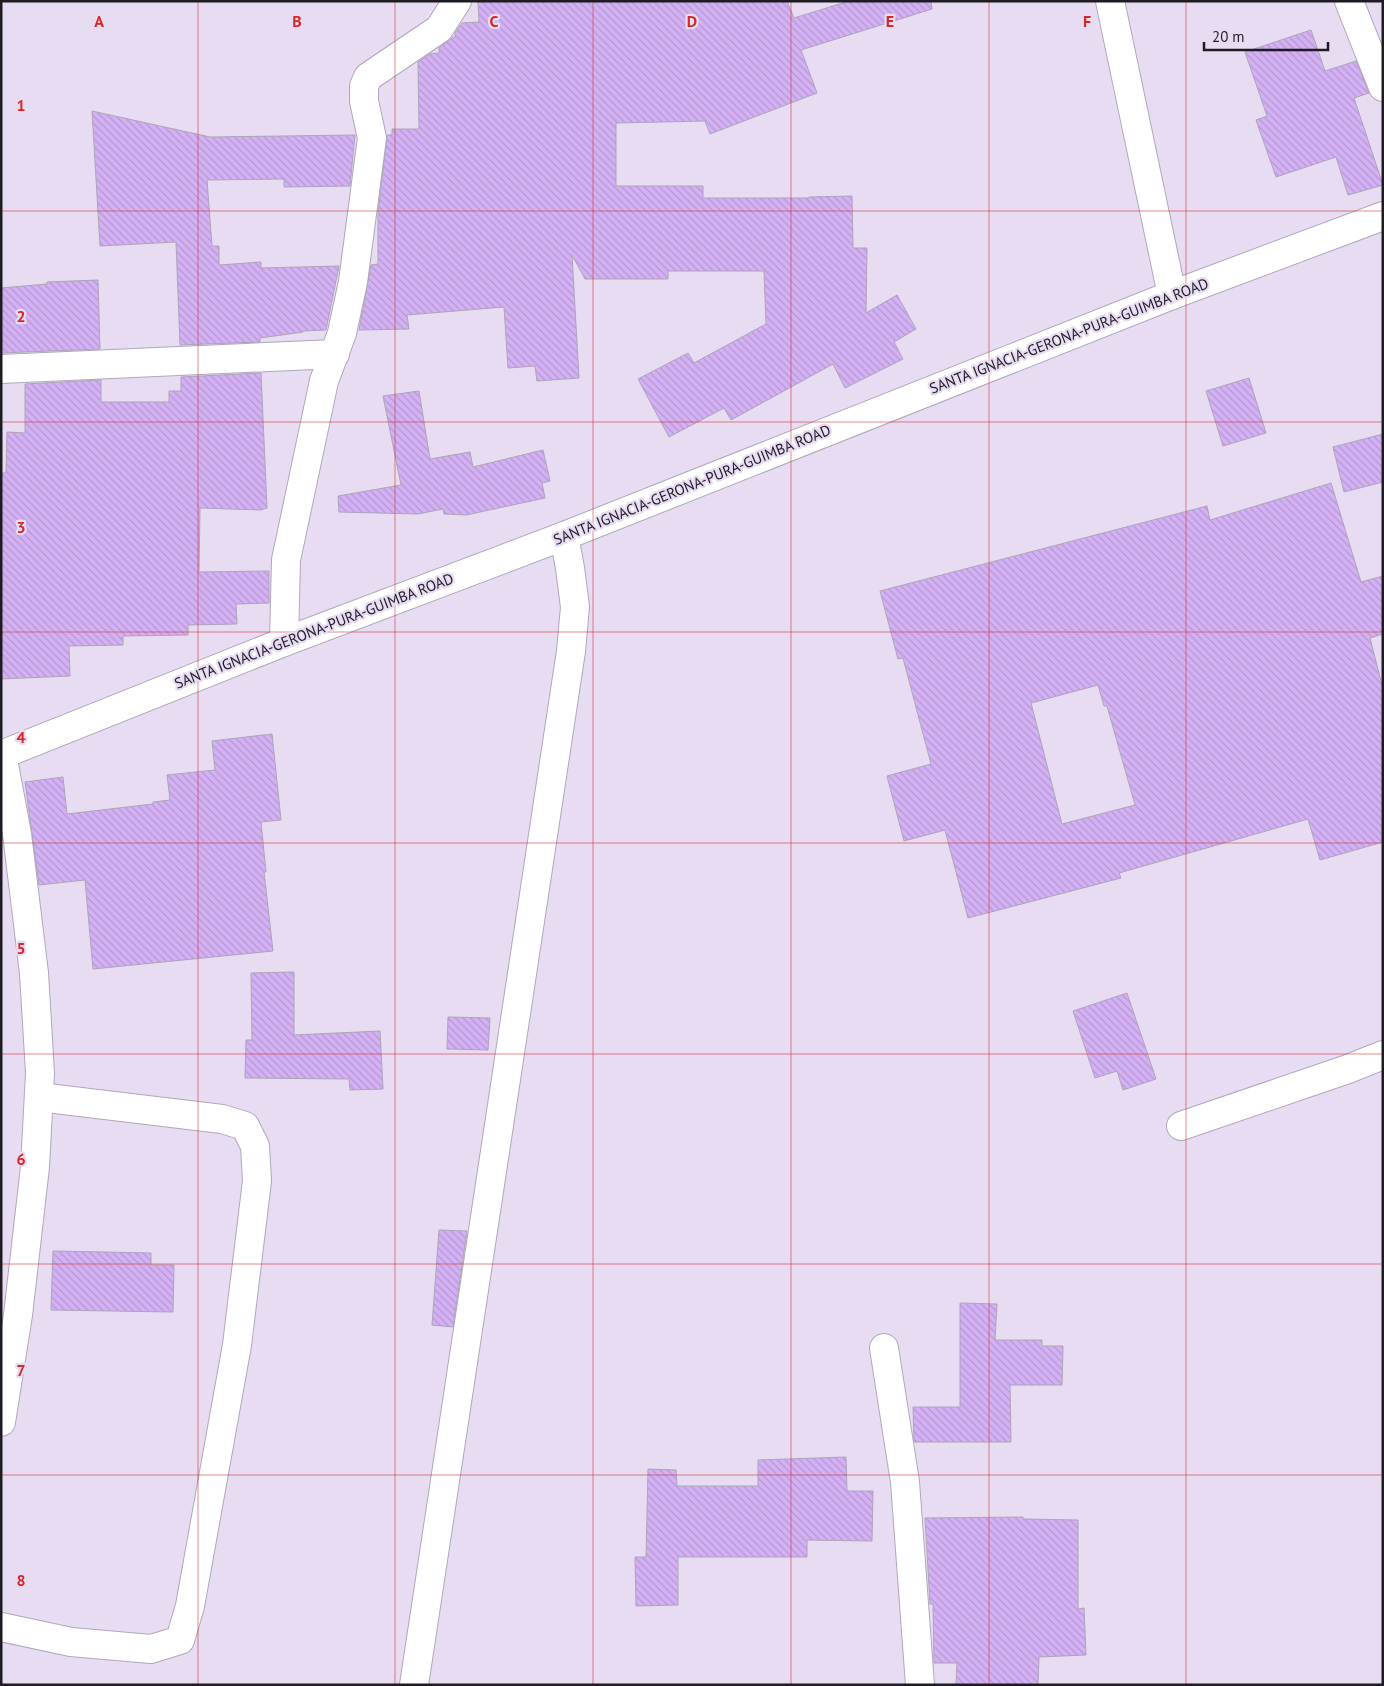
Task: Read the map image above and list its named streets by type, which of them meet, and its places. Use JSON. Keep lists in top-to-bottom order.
{
  "streets": {
    "street": ["SANTA IGNACIA-GERONA-PURA-GUIMBA ROAD"]
  },
  "scale_bar": "20 m",
  "grid": {
    "columns": [
      "A",
      "B",
      "C",
      "D",
      "E",
      "F"
    ],
    "rows": [
      "1",
      "2",
      "3",
      "4",
      "5",
      "6",
      "7",
      "8"
    ]
  }
}
